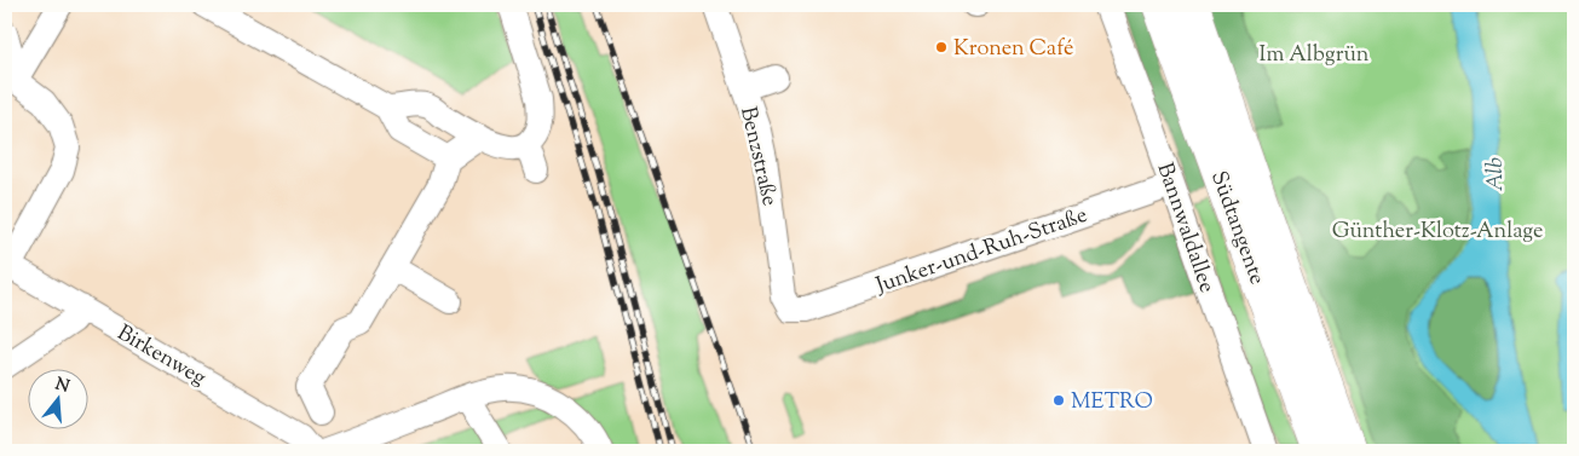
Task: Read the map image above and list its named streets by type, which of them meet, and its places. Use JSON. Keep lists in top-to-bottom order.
{
  "streets": {
    "highway": ["Südtangente"],
    "street": [
      "Benzstraße",
      "Bannwaldallee",
      "Junker-und-Ruh-Straße",
      "Birkenweg"
    ]
  },
  "crossings": [
    ["Benzstraße", "Junker-und-Ruh-Straße"],
    ["Bannwaldallee", "Junker-und-Ruh-Straße"]
  ],
  "water": ["Alb"],
  "parks": ["Im Albgrün", "Günther-Klotz-Anlage"],
  "places": ["Kronen Café", "METRO"],
  "north": "top"
}
